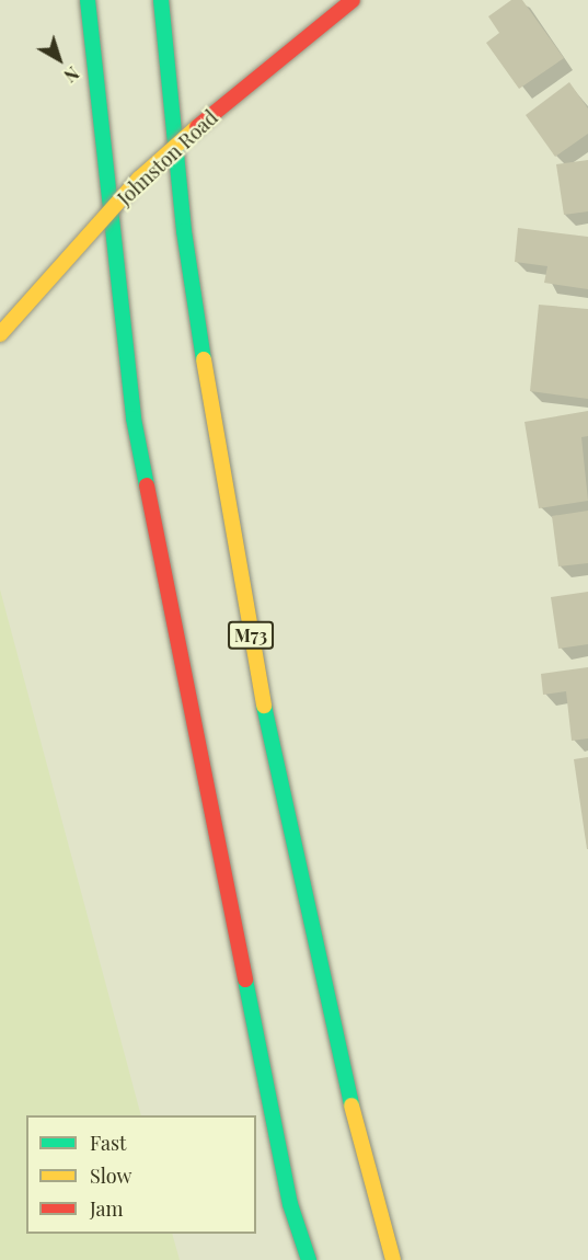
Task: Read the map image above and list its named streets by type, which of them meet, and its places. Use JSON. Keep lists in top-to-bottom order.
{
  "streets": {
    "main road": ["Johnston Road", "M73"]
  },
  "legend": ["Fast", "Slow", "Jam"],
  "north": "bottom right"
}
